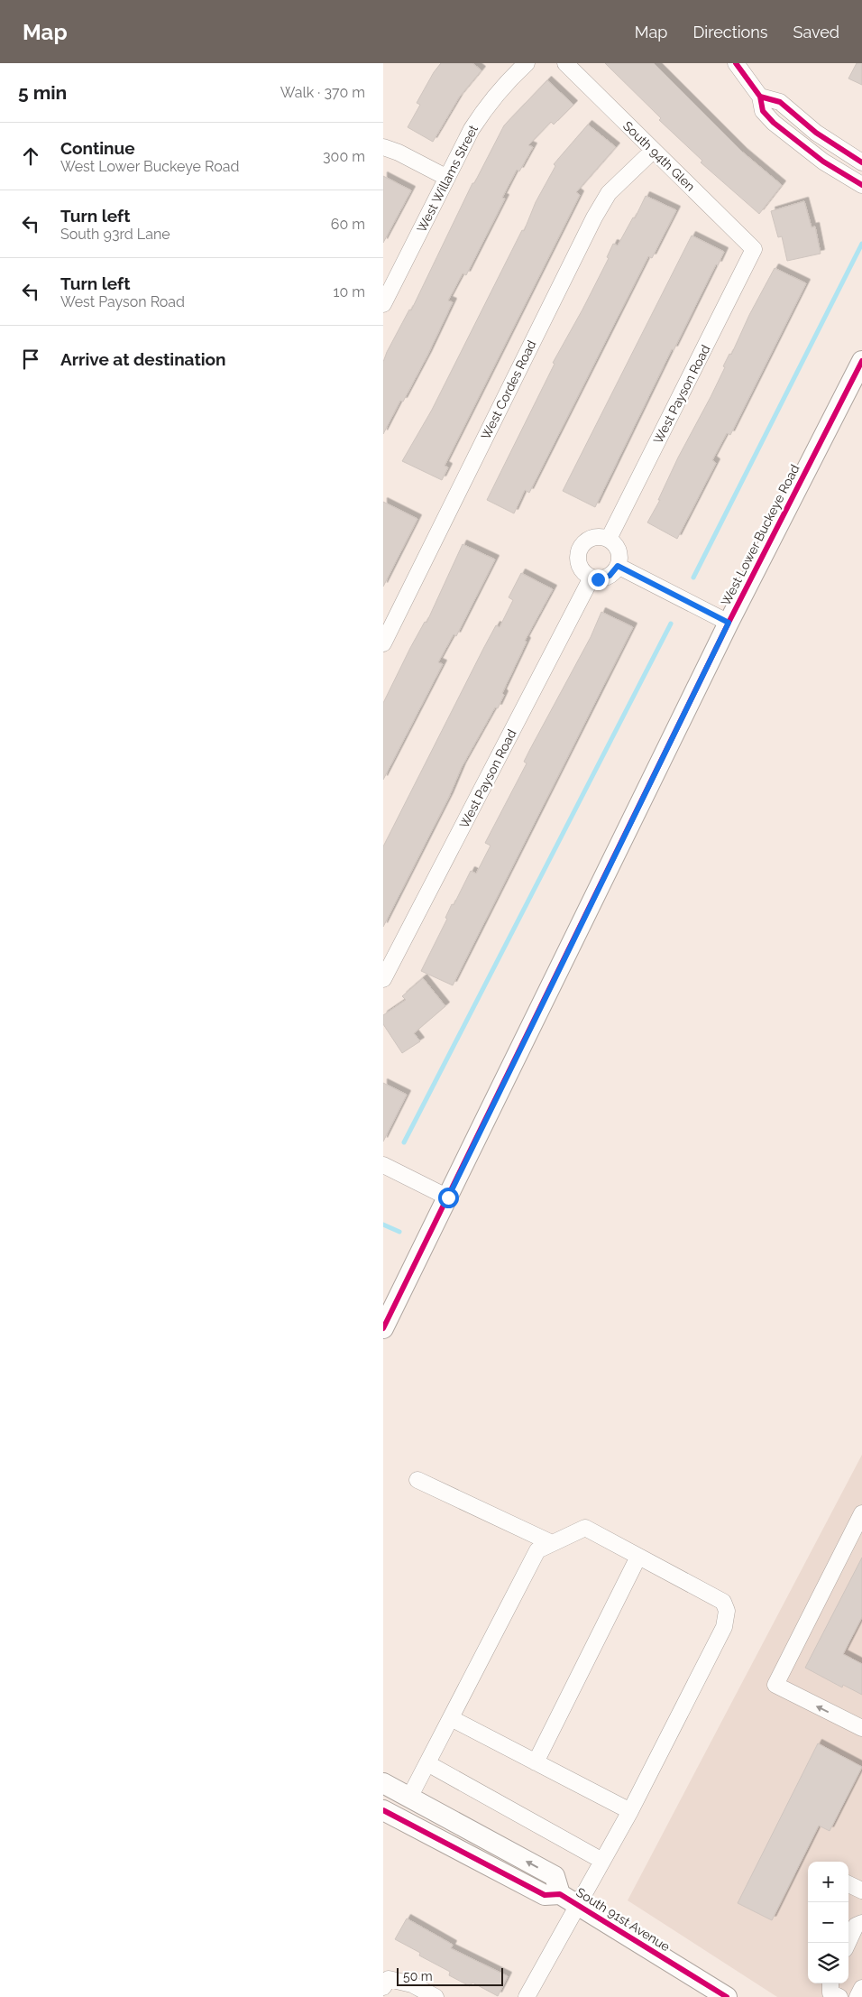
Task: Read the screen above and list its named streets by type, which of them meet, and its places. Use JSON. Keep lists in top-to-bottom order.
{
  "streets": {
    "main road": ["West Lower Buckeye Road", "South 91st Avenue"],
    "street": [
      "South 94th Glen",
      "West Willams Street",
      "West Cordes Road",
      "West Payson Road"
    ]
  },
  "crossings": [
    ["South 94th Glen", "West Cordes Road"],
    ["South 94th Glen", "West Payson Road"]
  ],
  "scale_bar": "50 m",
  "page": {
    "header": "Map",
    "nav": ["Map", "Directions", "Saved"],
    "heading": ["5 min", "Walk · 370 m"],
    "list": [
      ["Continue", "West Lower Buckeye Road", "300 m"],
      ["Turn left", "South 93rd Lane", "60 m"],
      ["Turn left", "West Payson Road", "10 m"],
      "Arrive at destination"
    ],
    "map_buttons": ["+", "−"],
    "scale": "50 m"
  }
}
